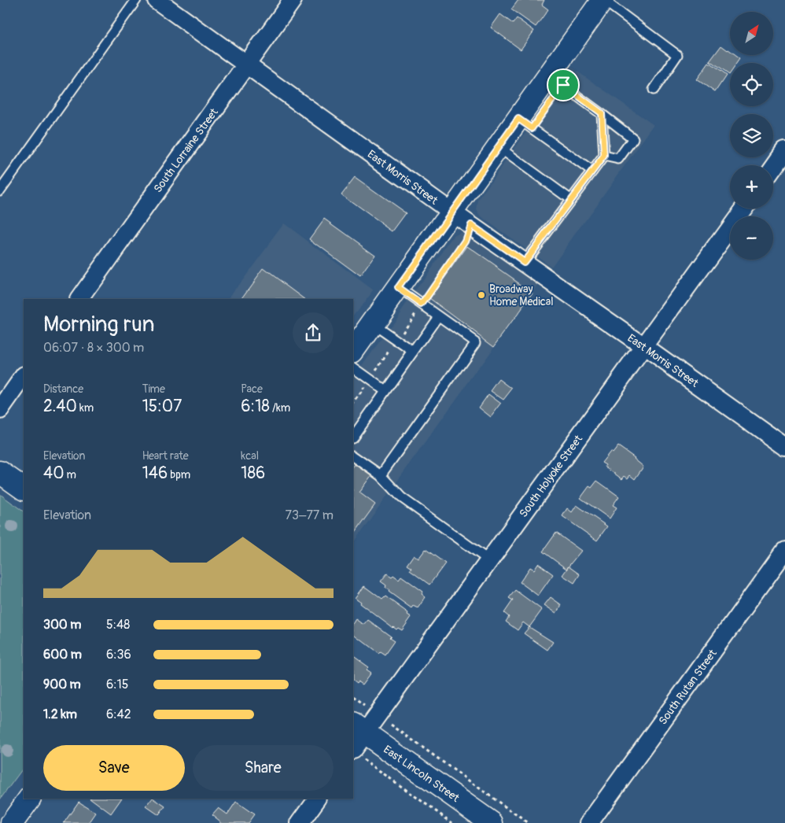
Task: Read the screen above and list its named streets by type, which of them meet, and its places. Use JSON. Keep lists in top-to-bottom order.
{
  "streets": {
    "main road": ["East Lincoln Street"],
    "street": [
      "South Lorraine Street",
      "East Morris Street",
      "South Holyoke Street",
      "South Rutan Street"
    ]
  },
  "crossings": [
    ["South Lorraine Street", "East Morris Street"],
    ["East Morris Street", "South Holyoke Street"],
    ["South Holyoke Street", "East Lincoln Street"]
  ],
  "places": ["Broadway Home Medical"],
  "north": "top right",
  "page": {
    "map_buttons": ["+", "−"],
    "heading": ["Morning run", "06:07 · 8 × 300 m"],
    "stats": [
      ["Distance", "2.40 km"],
      ["Time", "15:07"],
      ["Pace", "6:18 /km"],
      ["Elevation", "40 m"],
      ["Heart rate", "146 bpm"],
      ["kcal", "186"]
    ],
    "chart": ["Elevation", "73–77 m"],
    "list": [
      {
        "name": "300 m",
        "note": "5:48"
      },
      {
        "name": "600 m",
        "note": "6:36"
      },
      {
        "name": "900 m",
        "note": "6:15"
      },
      {
        "name": "1.2 km",
        "note": "6:42"
      }
    ],
    "buttons": ["Save", "Share"]
  }
}
